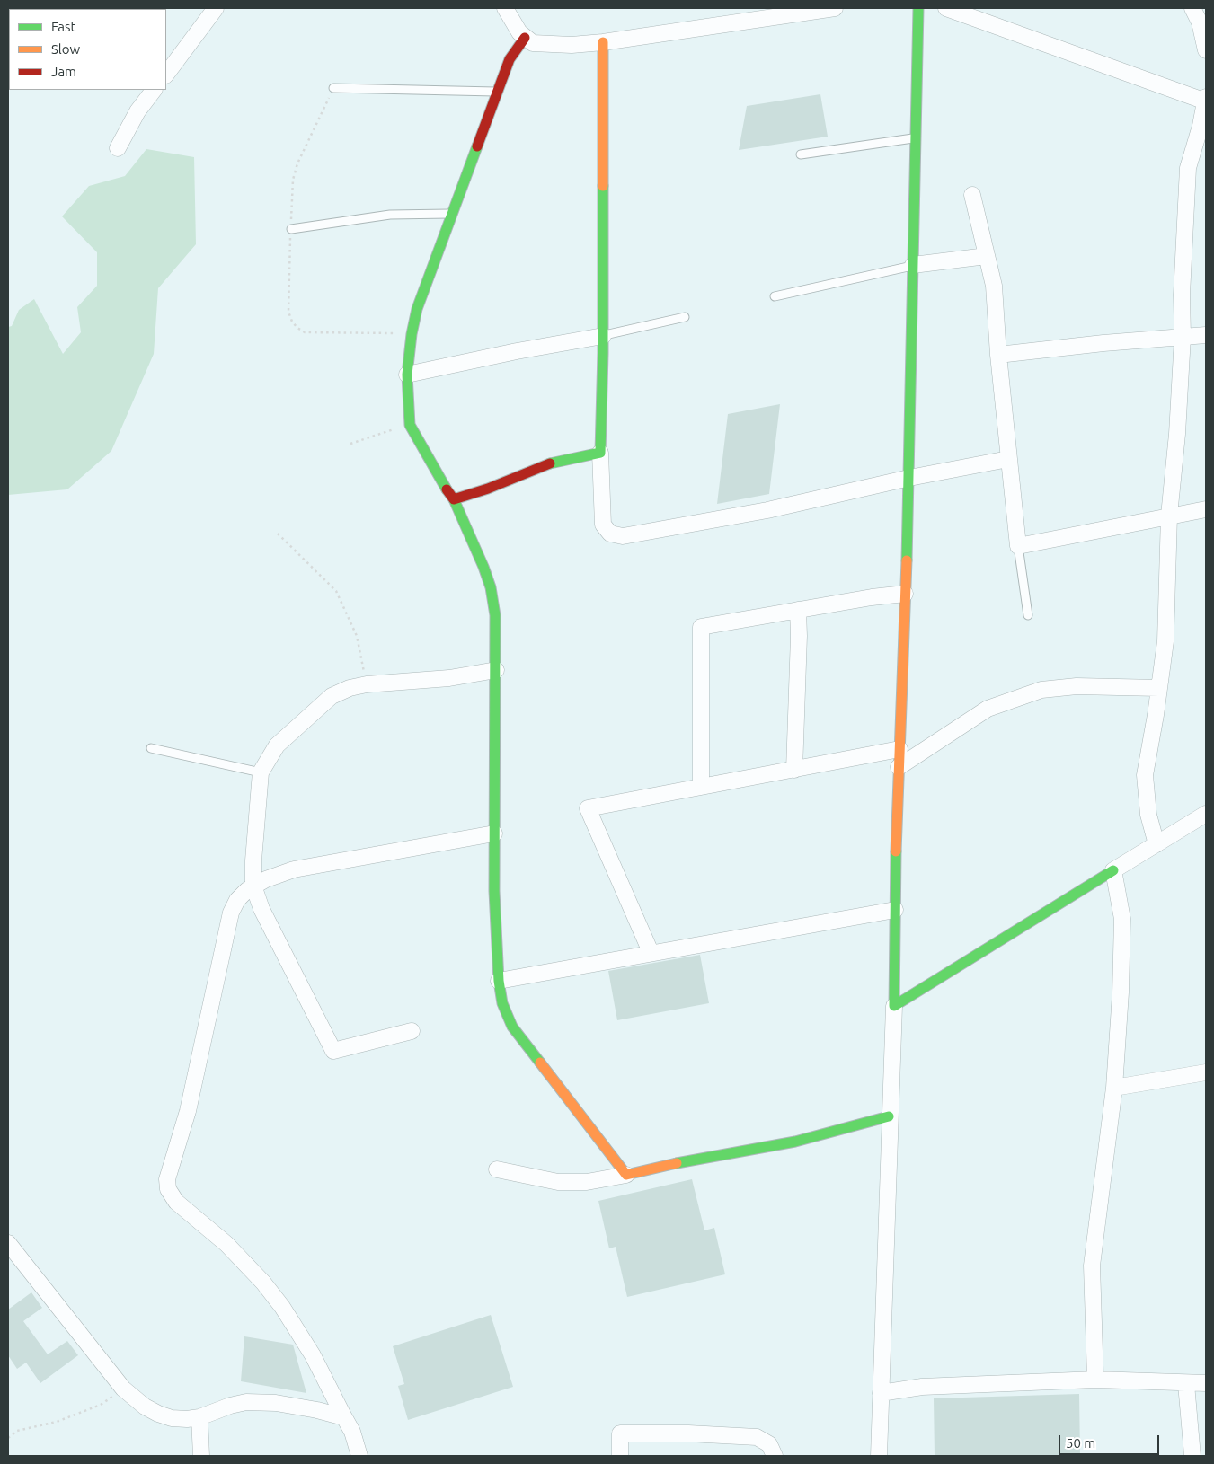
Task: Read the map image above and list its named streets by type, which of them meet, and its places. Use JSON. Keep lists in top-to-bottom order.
{
  "legend": ["Fast", "Slow", "Jam"],
  "scale_bar": "50 m"
}
